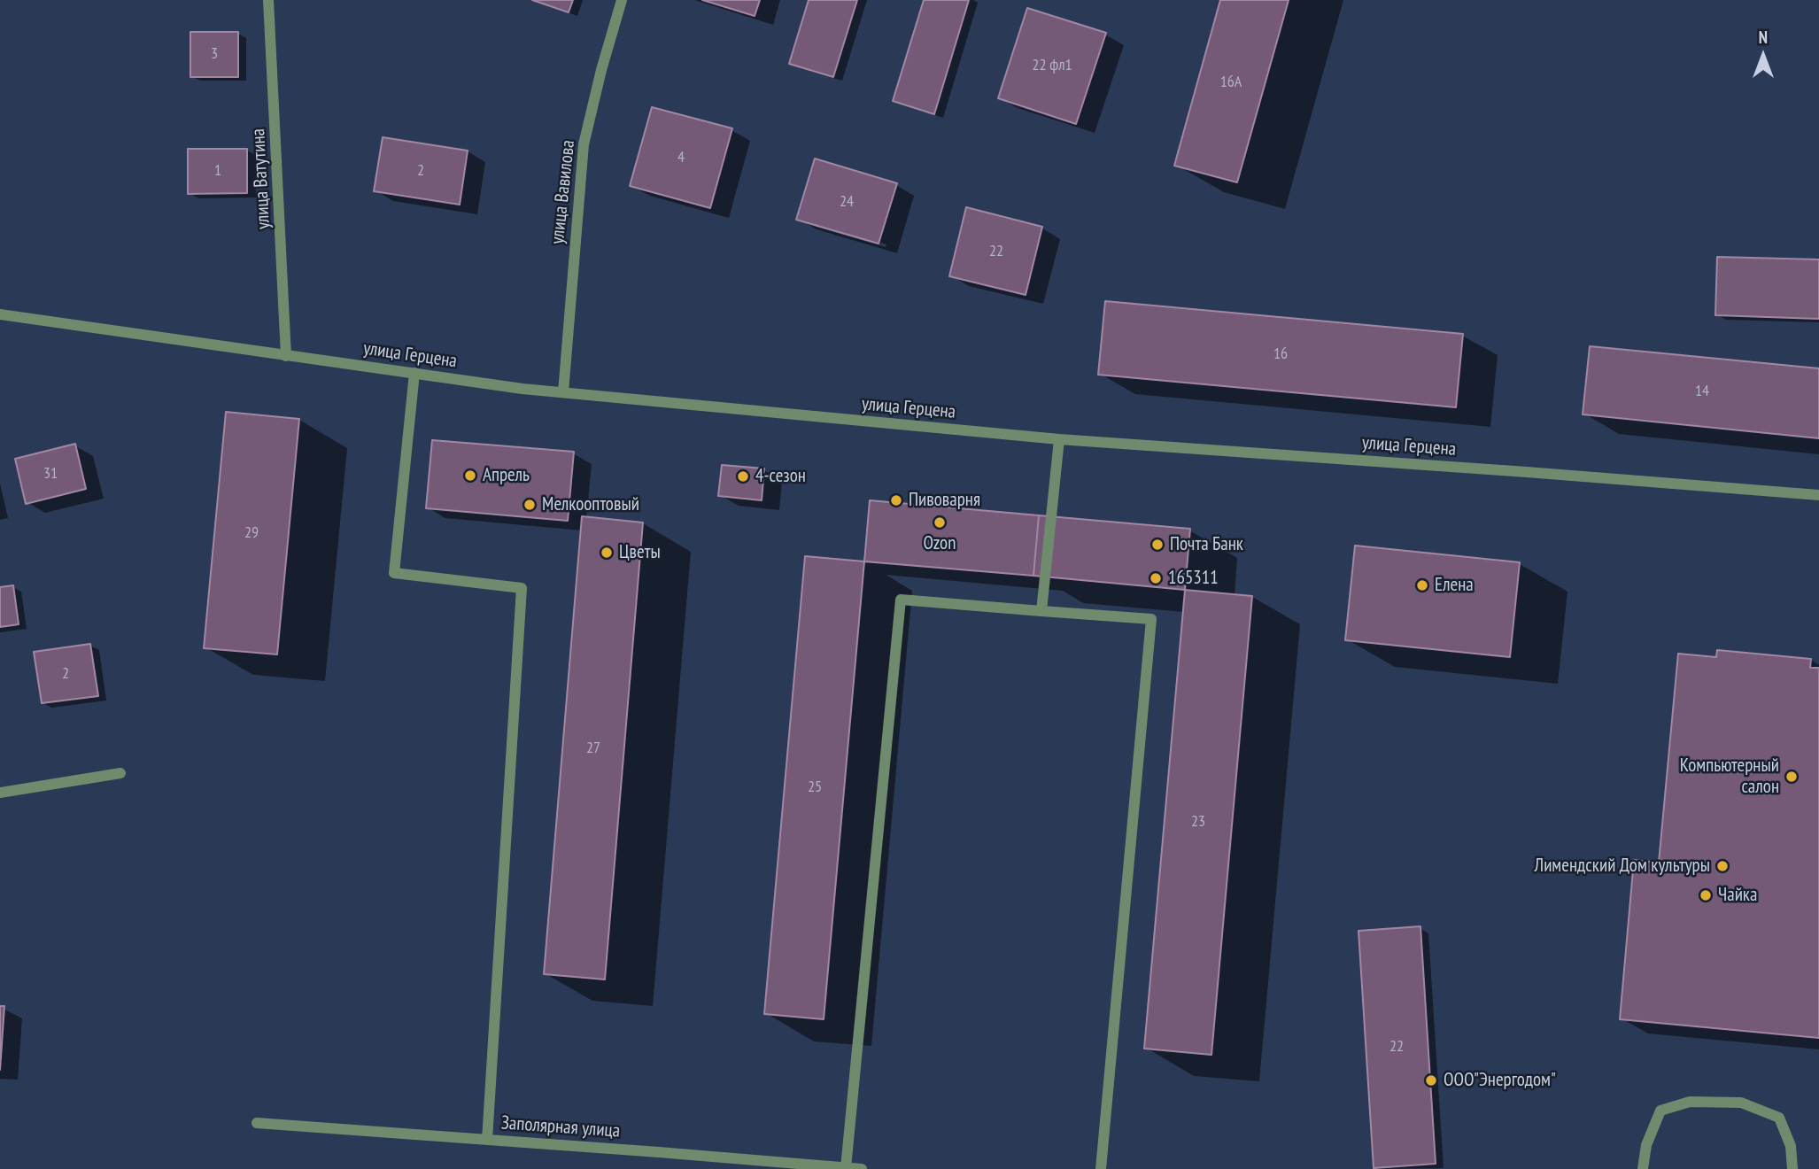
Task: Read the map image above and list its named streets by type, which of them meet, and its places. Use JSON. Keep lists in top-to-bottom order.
{
  "streets": {
    "street": [
      "улица Ватутина",
      "улица Вавилова",
      "улица Герцена",
      "Заполярная улица"
    ]
  },
  "crossings": [
    ["улица Ватутина", "улица Герцена"],
    ["улица Вавилова", "улица Герцена"]
  ],
  "places": [
    "Апрель",
    "4-сезон",
    "Пивоварня",
    "Мелкооптовый",
    "Ozon",
    "Почта Банк",
    "Цветы",
    "165311",
    "Елена",
    "Компьютерный салон",
    "Лимендский Дом культуры",
    "Чайка",
    "ООО\"Энергодом\""
  ],
  "house_numbers": [
    "3",
    "22 фл1",
    "16А",
    "4",
    "1",
    "2",
    "24",
    "22",
    "16",
    "14",
    "31",
    "29",
    "2",
    "27",
    "25",
    "23",
    "22"
  ],
  "north": "top"
}
